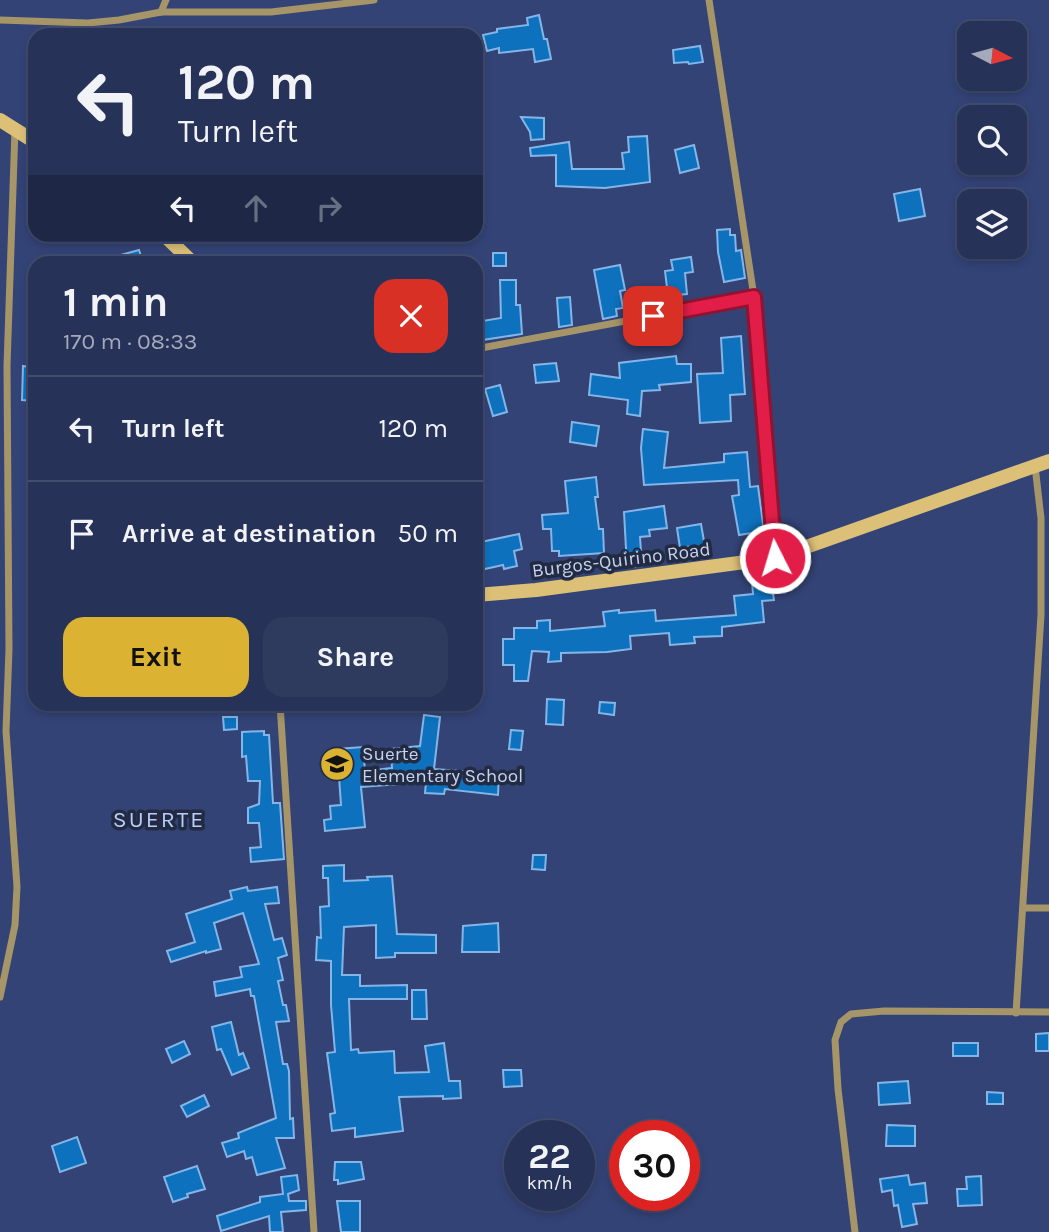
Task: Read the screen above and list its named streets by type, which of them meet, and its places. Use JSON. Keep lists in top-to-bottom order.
{
  "streets": {
    "street": ["Burgos-Quirino Road"]
  },
  "districts": ["SUERTE"],
  "places": {
    "school or university": ["Suerte Elementary School"]
  },
  "north": "right",
  "page": {
    "turn": ["120 m", "Turn left"],
    "heading": ["1 min", "170 m · 08:33"],
    "list": [
      {
        "name": "Turn left",
        "value": "120 m"
      },
      {
        "name": "Arrive at destination",
        "value": "50 m"
      }
    ],
    "buttons": ["Exit", "Share"],
    "speed": "22 km/h",
    "limit": "30"
  }
}
